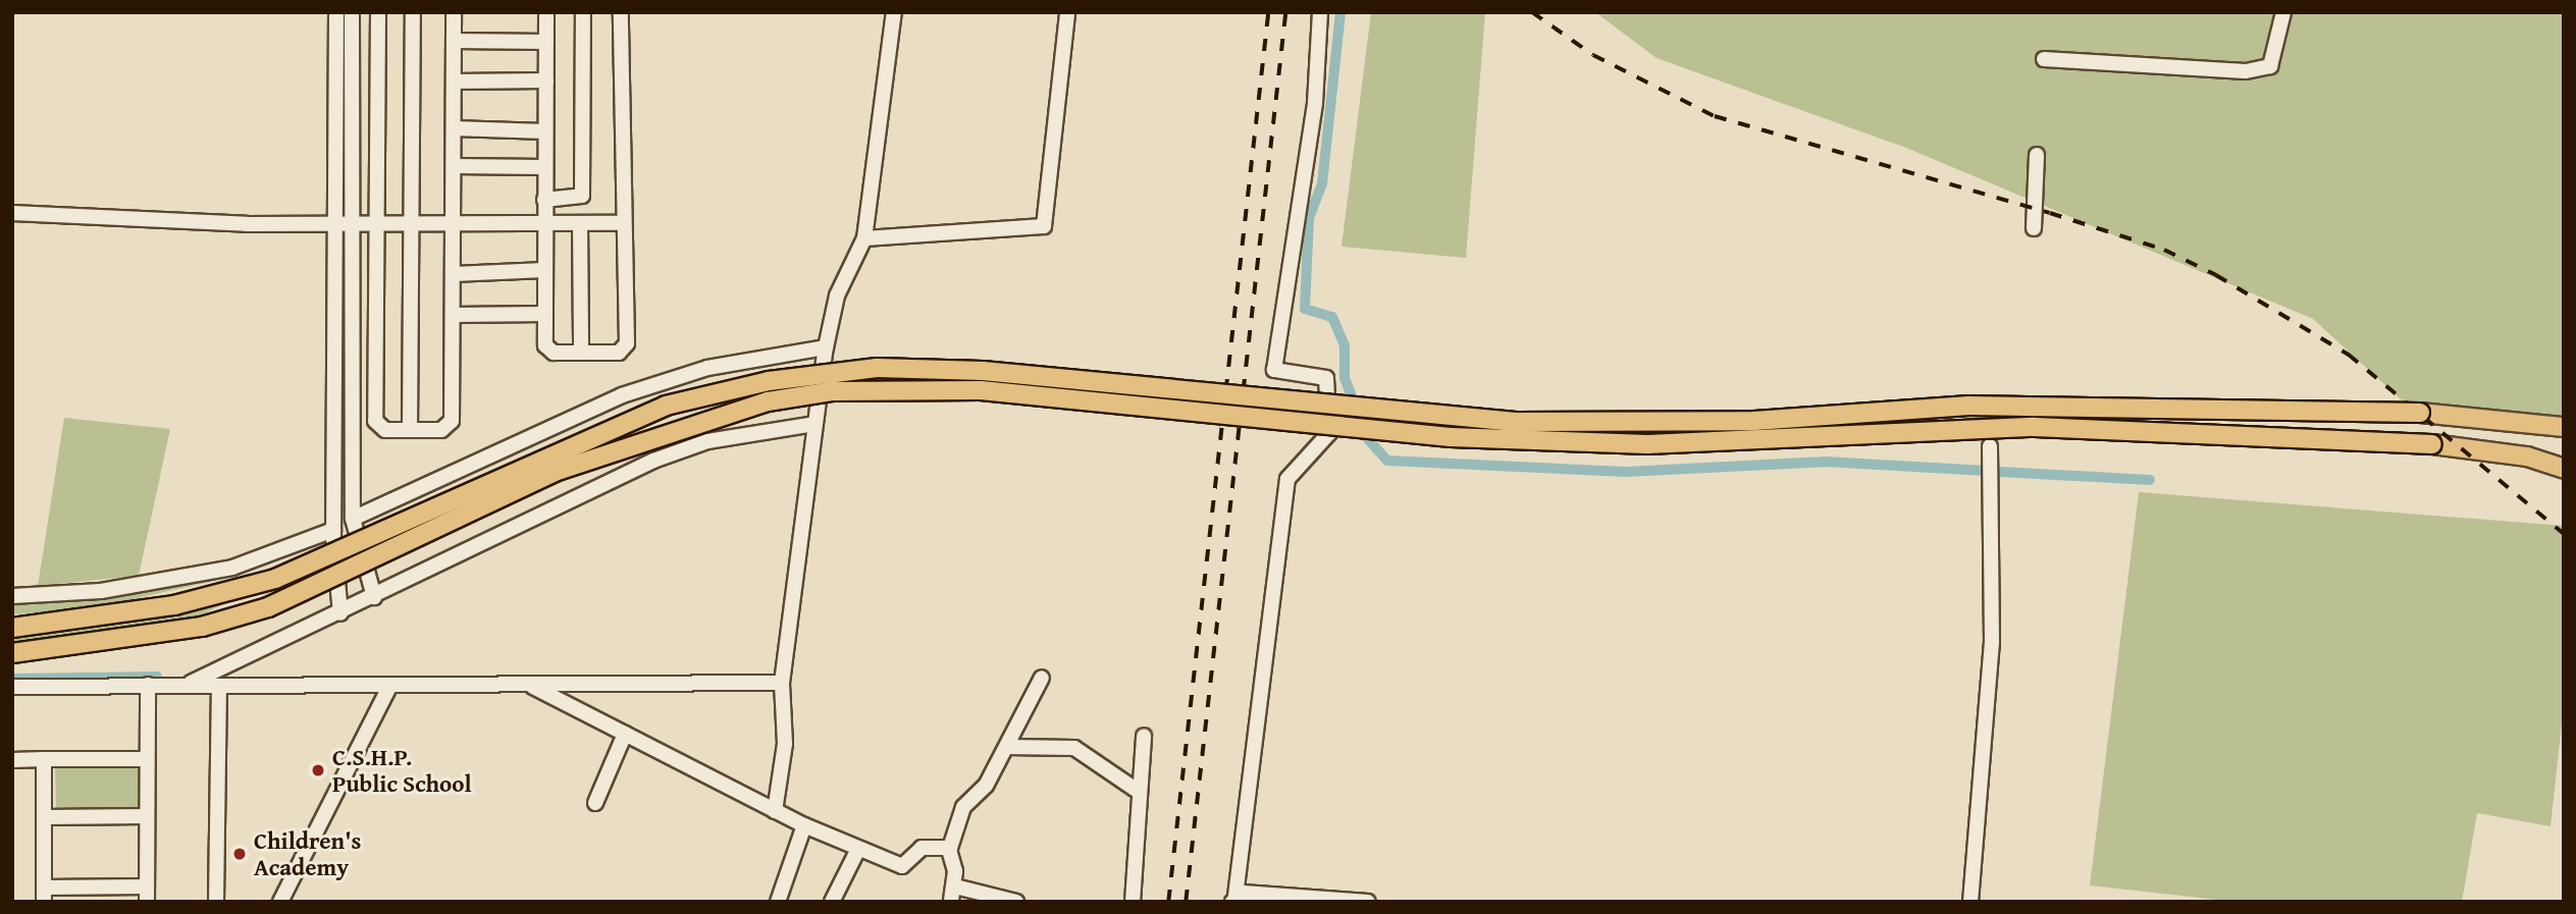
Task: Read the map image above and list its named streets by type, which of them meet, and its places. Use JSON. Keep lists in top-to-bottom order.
{
  "places": ["C.S.H.P. Public School", "Children's Academy"]
}
